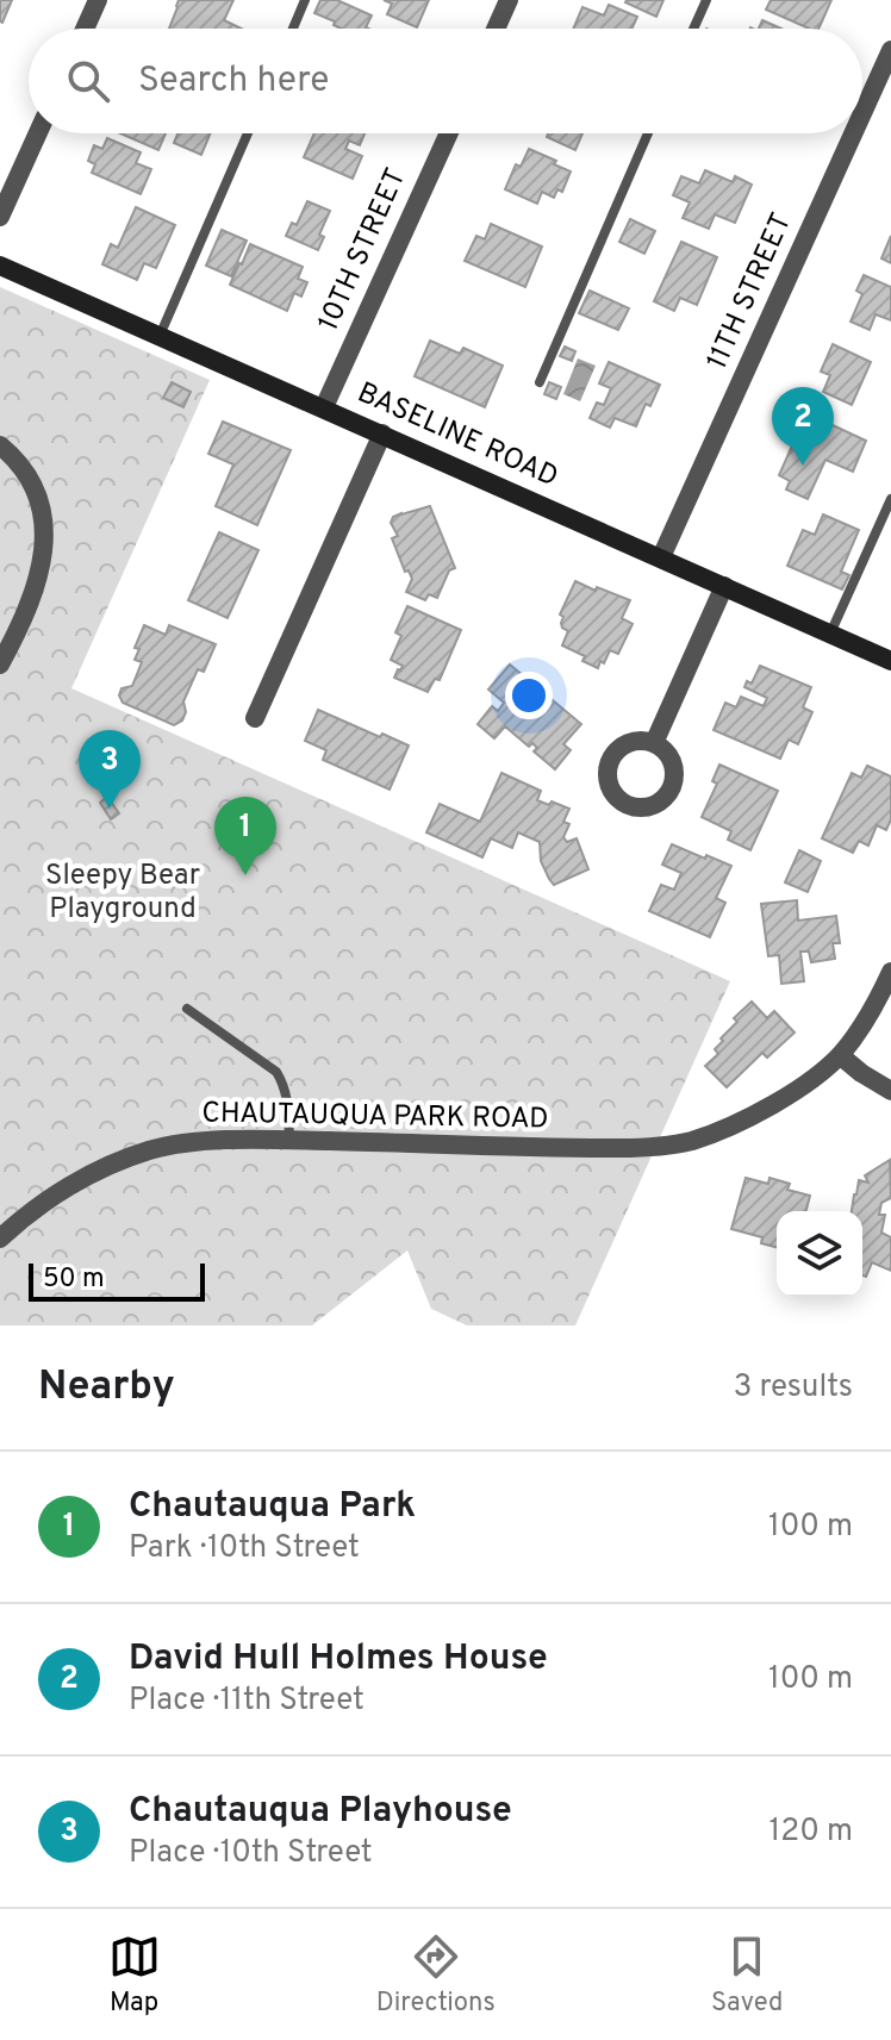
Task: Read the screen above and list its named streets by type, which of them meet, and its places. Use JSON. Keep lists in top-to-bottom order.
{
  "streets": {
    "street": [
      "10TH STREET",
      "11TH STREET",
      "BASELINE ROAD",
      "CHAUTAUQUA PARK ROAD"
    ]
  },
  "crossings": [
    ["10TH STREET", "BASELINE ROAD"],
    ["11TH STREET", "BASELINE ROAD"]
  ],
  "parks": ["Sleepy Bear Playground"],
  "scale_bar": "50 m",
  "page": {
    "search": "Search here",
    "pins": ["2", "3", "1"],
    "scale": "50 m",
    "heading": ["Nearby", "3 results"],
    "list": [
      {
        "mark": "1",
        "name": "Chautauqua Park",
        "note": "Park · 10th Street",
        "value": "100 m"
      },
      {
        "mark": "2",
        "name": "David Hull Holmes House",
        "note": "Place · 11th Street",
        "value": "100 m"
      },
      {
        "mark": "3",
        "name": "Chautauqua Playhouse",
        "note": "Place · 10th Street",
        "value": "120 m"
      }
    ],
    "nav": ["Map", "Directions", "Saved"]
  }
}
